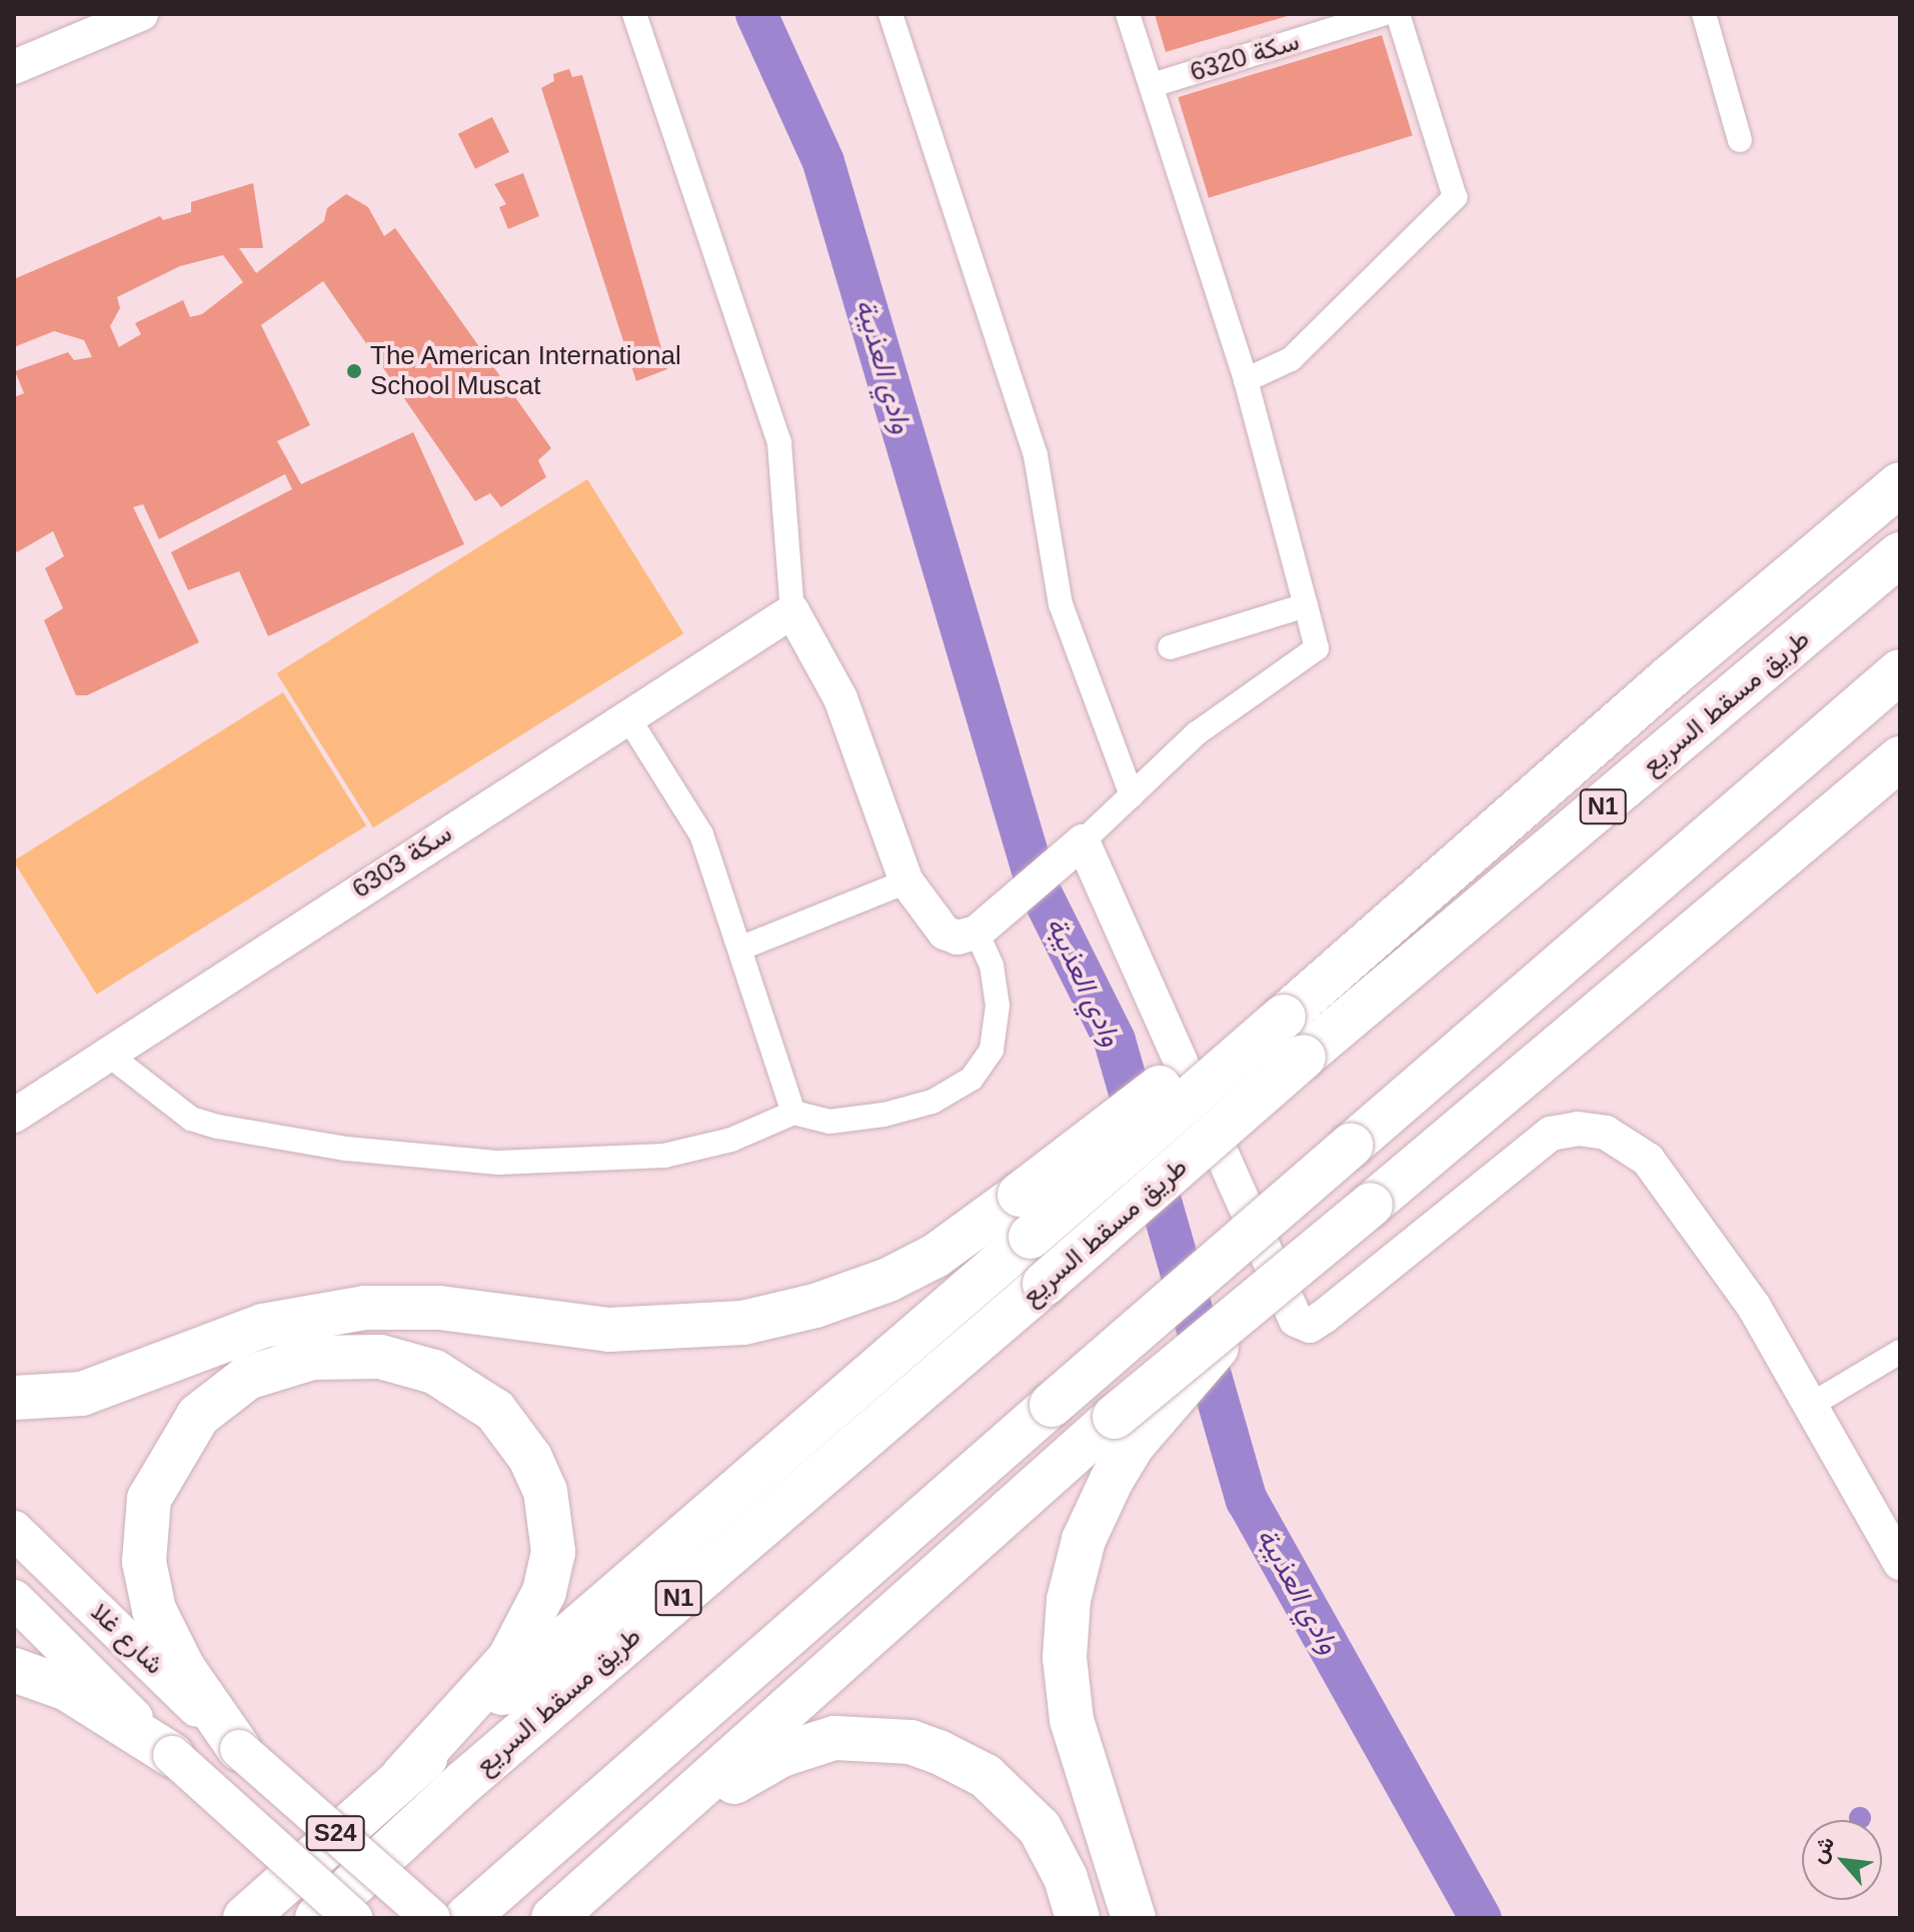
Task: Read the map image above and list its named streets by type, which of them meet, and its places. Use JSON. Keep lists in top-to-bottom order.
{
  "streets": {
    "highway": ["طريق مسقط السريع", "N1"],
    "main road": ["شارع غلا", "S24"],
    "street": ["سكة 6320", "سكة 6303"]
  },
  "crossings": [
    ["شارع غلا", "S24"]
  ],
  "water": ["وادي العذيبة"],
  "places": ["The American International School Muscat"],
  "north": "top left"
}
